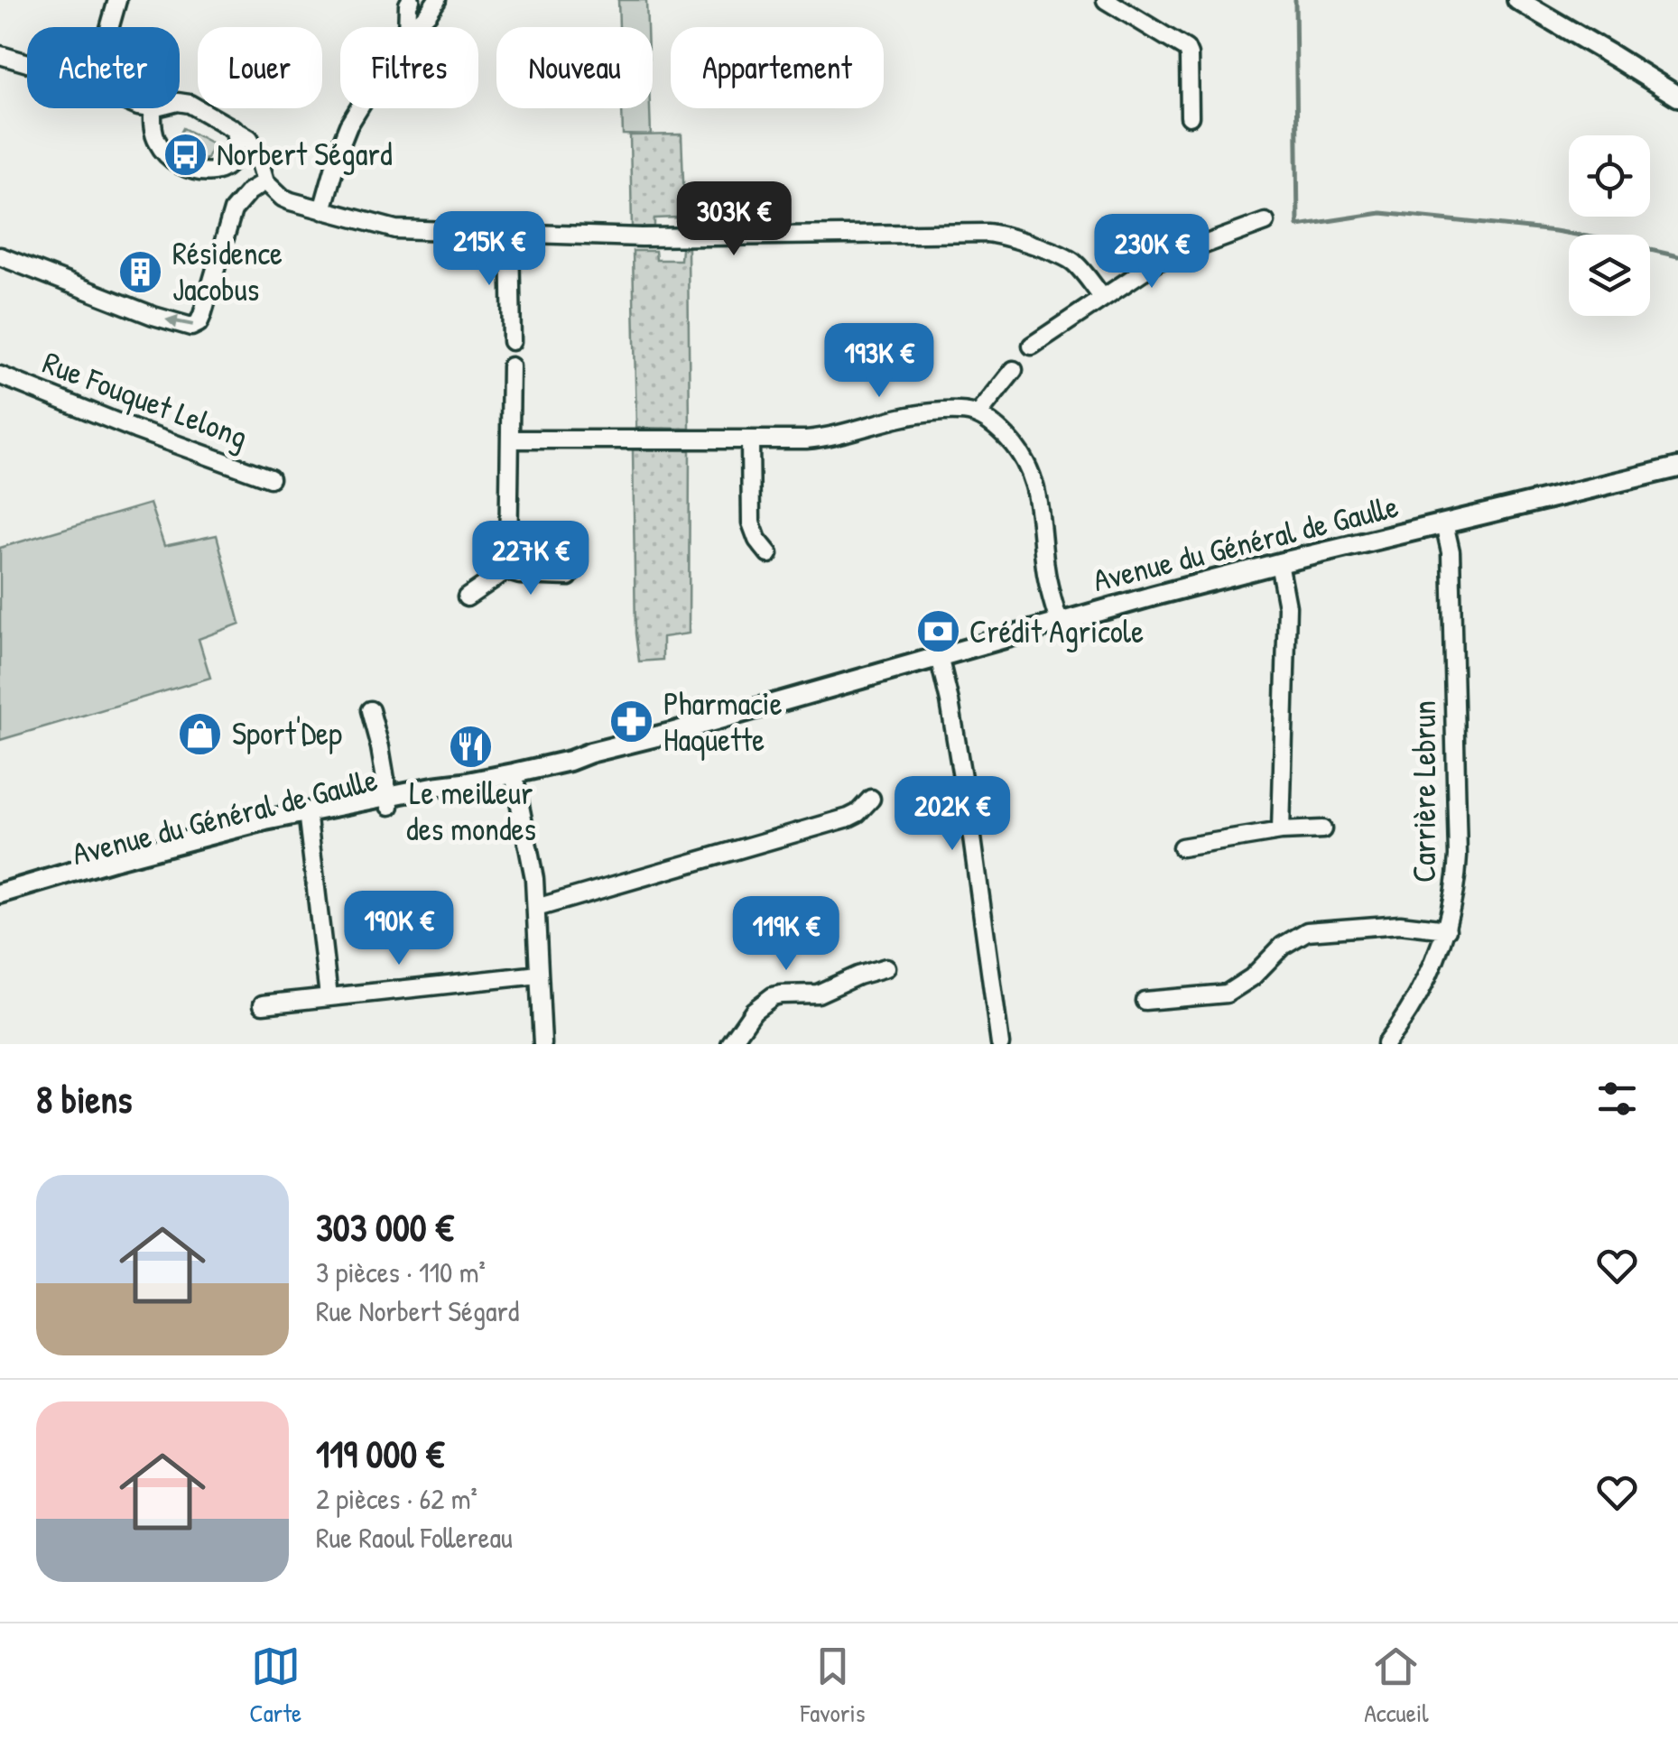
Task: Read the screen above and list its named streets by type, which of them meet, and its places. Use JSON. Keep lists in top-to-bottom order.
{
  "streets": {
    "main road": ["Avenue du Général de Gaulle"],
    "street": ["Rue Fouquet Lelong", "Carrière Lebrun"]
  },
  "crossings": [
    ["Avenue du Général de Gaulle", "Carrière Lebrun"]
  ],
  "places": {
    "bus stop": ["Norbert Ségard"],
    "building": ["Résidence Jacobus"],
    "bank": ["Crédit Agricole"],
    "pharmacy": ["Pharmacie Haquette"],
    "shop": ["Sport'Dep"],
    "restaurant": ["Le meilleur des mondes"]
  },
  "page": {
    "chip": [
      "Acheter",
      "Louer",
      "Filtres",
      "Nouveau",
      "Appartement"
    ],
    "price": [
      "303K €",
      "215K €",
      "230K €",
      "193K €",
      "227K €",
      "202K €",
      "190K €",
      "119K €"
    ],
    "heading": "8 biens",
    "list": [
      {
        "name": "303 000 €",
        "note": "3 pièces · 110 m² · Rue Norbert Ségard"
      },
      {
        "name": "119 000 €",
        "note": "2 pièces · 62 m² · Rue Raoul Follereau"
      }
    ],
    "tabs": ["Carte", "Favoris", "Accueil"]
  }
}
